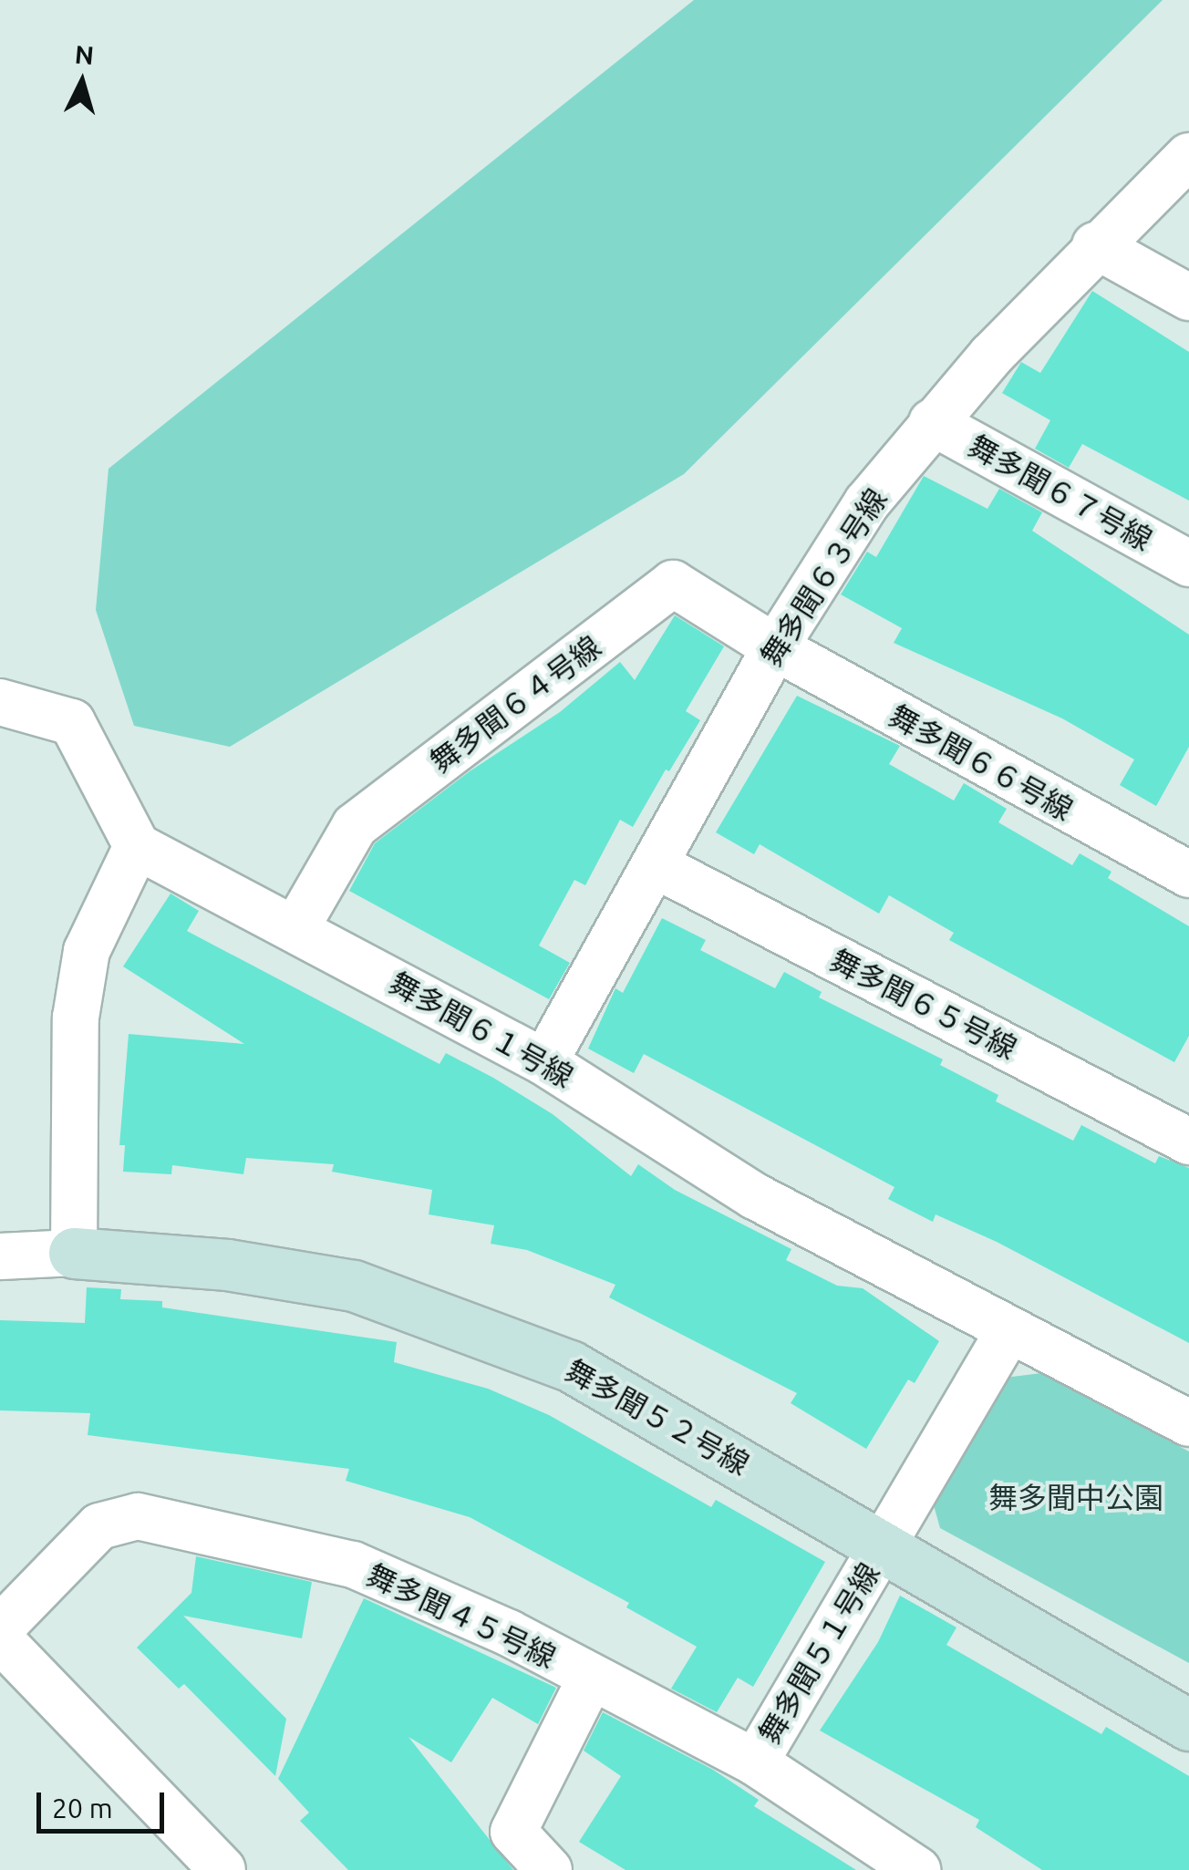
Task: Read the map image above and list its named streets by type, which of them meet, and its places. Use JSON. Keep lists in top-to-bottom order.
{
  "streets": {
    "street": [
      "舞多聞６７号線",
      "舞多聞６３号線",
      "舞多聞６４号線",
      "舞多聞６６号線",
      "舞多聞６５号線",
      "舞多聞６１号線",
      "舞多聞５２号線",
      "舞多聞４５号線",
      "舞多聞５１号線"
    ]
  },
  "crossings": [
    ["舞多聞６７号線", "舞多聞６３号線"],
    ["舞多聞６３号線", "舞多聞６４号線"],
    ["舞多聞６３号線", "舞多聞６６号線"],
    ["舞多聞６３号線", "舞多聞６５号線"],
    ["舞多聞６３号線", "舞多聞６１号線"],
    ["舞多聞６４号線", "舞多聞６６号線"],
    ["舞多聞６４号線", "舞多聞６１号線"],
    ["舞多聞６１号線", "舞多聞５１号線"],
    ["舞多聞５２号線", "舞多聞５１号線"],
    ["舞多聞４５号線", "舞多聞５１号線"]
  ],
  "parks": ["舞多聞中公園"],
  "scale_bar": "20 m",
  "north": "top"
}
